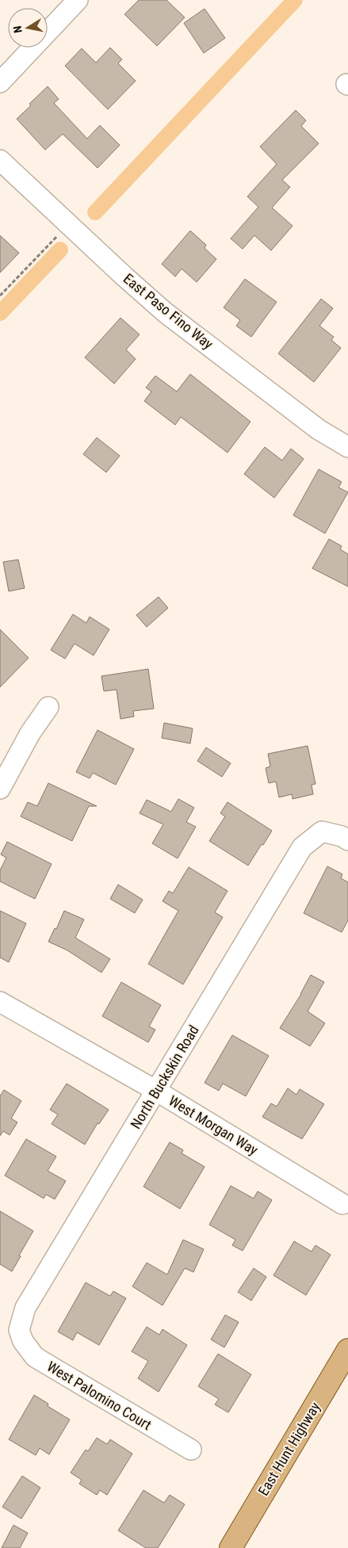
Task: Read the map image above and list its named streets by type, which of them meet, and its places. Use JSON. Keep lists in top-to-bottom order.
{
  "streets": {
    "main road": ["East Hunt Highway"],
    "street": [
      "East Paso Fino Way",
      "North Buckskin Road",
      "West Morgan Way",
      "West Palomino Court"
    ]
  },
  "crossings": [
    ["North Buckskin Road", "West Morgan Way"],
    ["North Buckskin Road", "West Palomino Court"]
  ],
  "north": "left"
}
